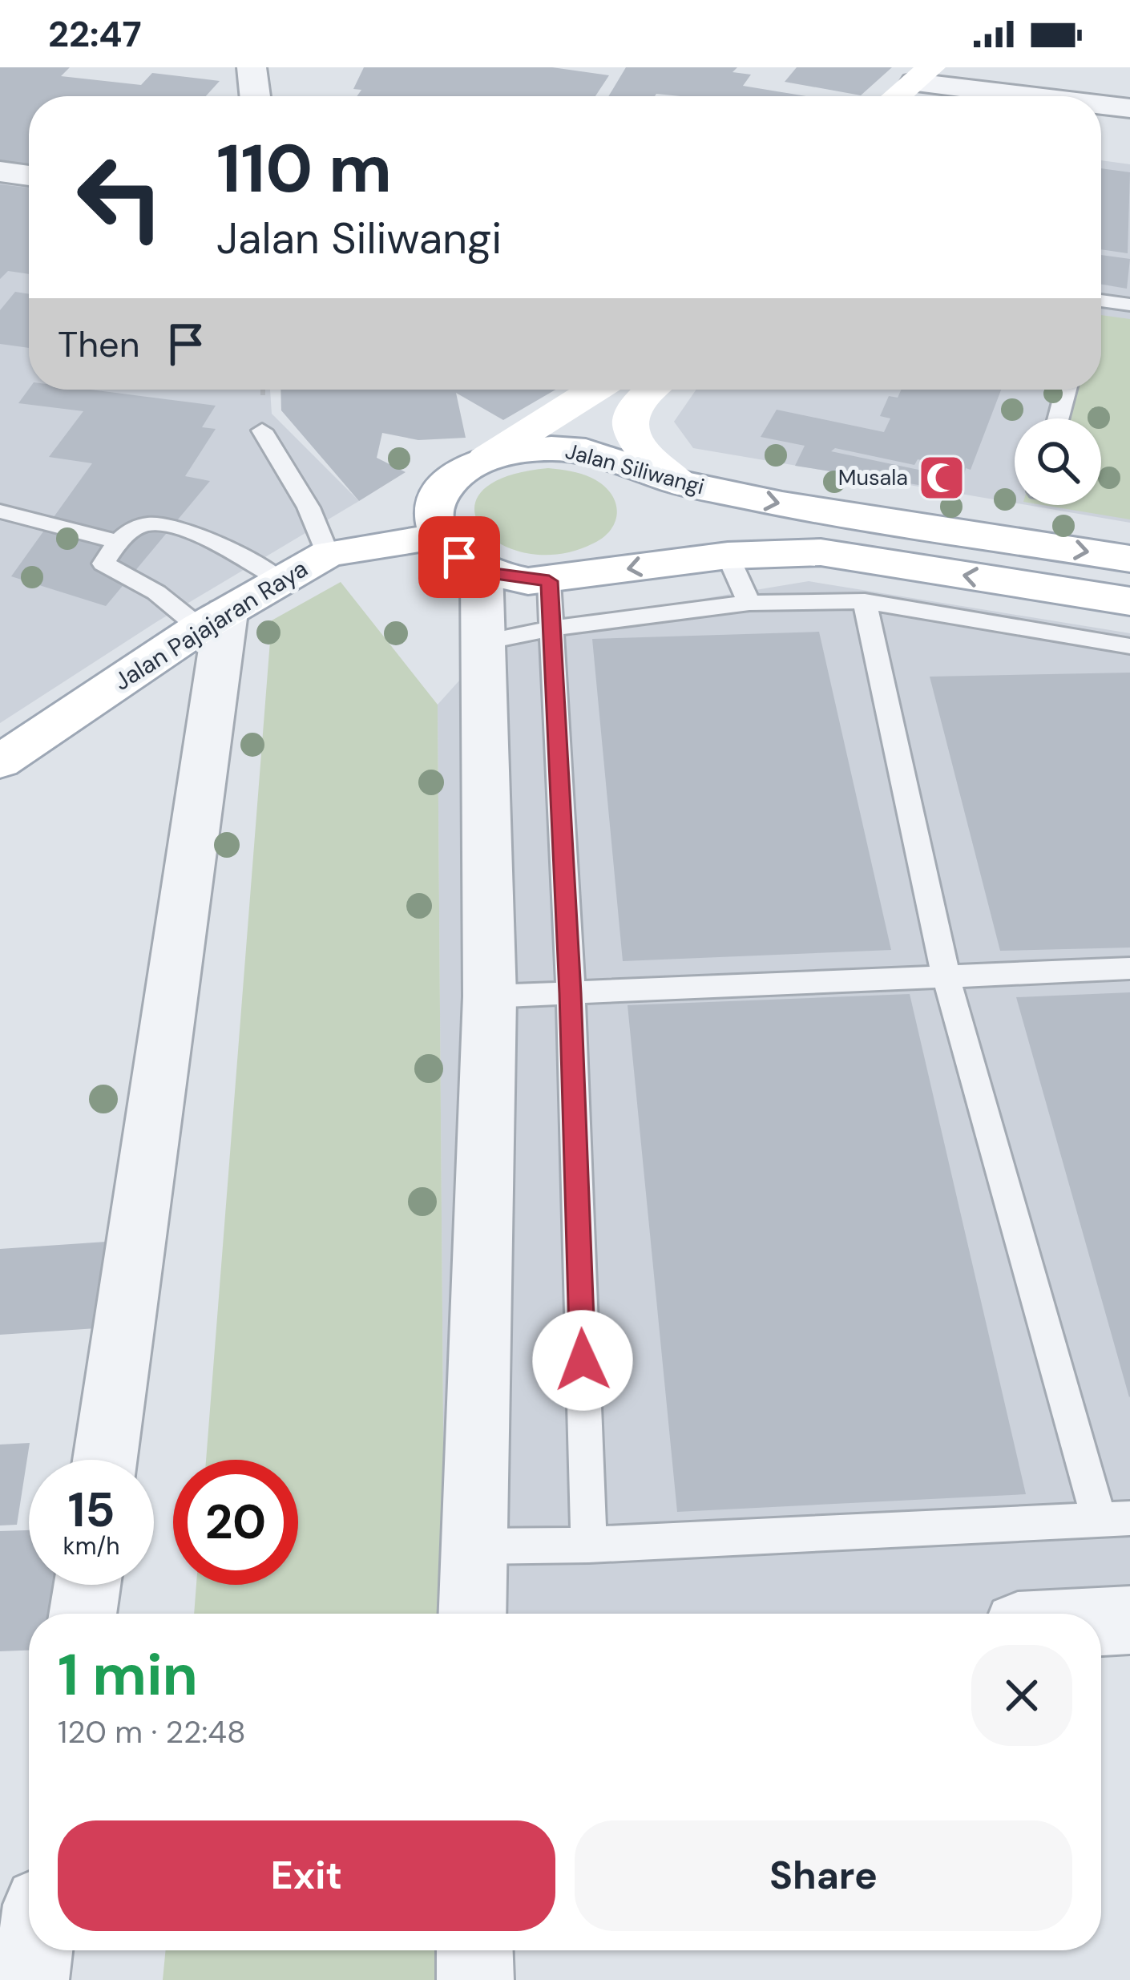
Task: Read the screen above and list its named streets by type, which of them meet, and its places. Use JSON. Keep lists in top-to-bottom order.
{
  "streets": {
    "main road": ["Jalan Siliwangi", "Jalan Pajajaran Raya"]
  },
  "crossings": [
    ["Jalan Siliwangi", "Jalan Pajajaran Raya"]
  ],
  "places": {
    "mosque": ["Musala"]
  },
  "page": {
    "status": "22:47",
    "turn": ["110 m", "Jalan Siliwangi"],
    "then": "Then",
    "speed": "15 km/h",
    "limit": "20",
    "heading": ["1 min", "120 m · 22:48"],
    "buttons": ["Exit", "Share"]
  }
}
